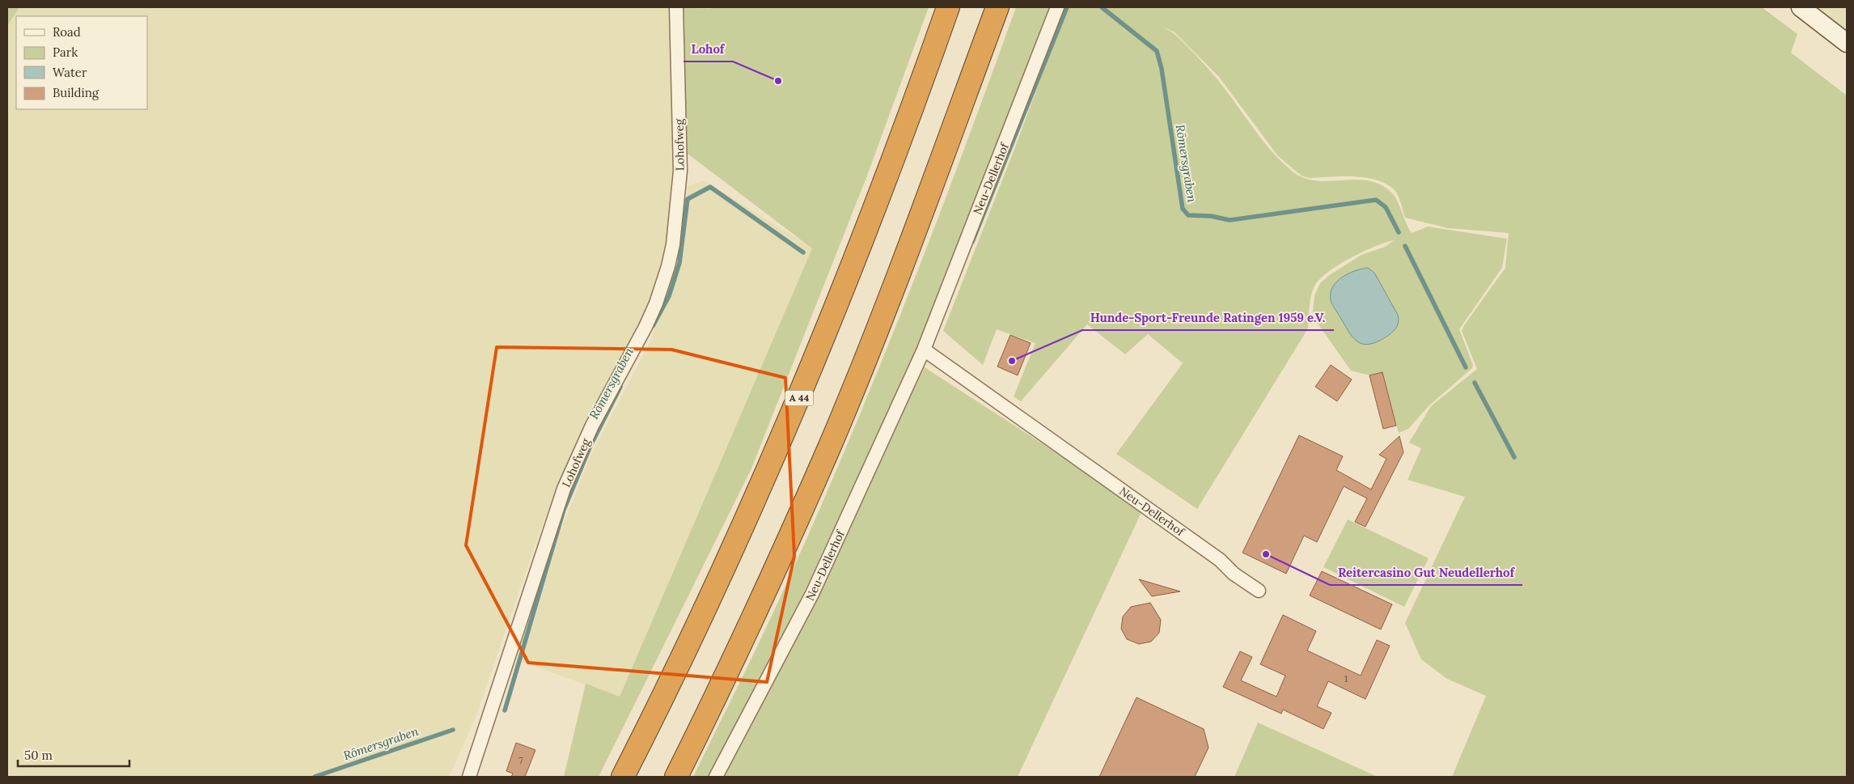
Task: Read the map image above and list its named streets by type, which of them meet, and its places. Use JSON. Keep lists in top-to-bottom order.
{
  "streets": {
    "highway": ["A 44"],
    "street": ["Lohofweg", "Neu-Dellerhof"]
  },
  "water": ["Römersgraben"],
  "places": ["Lohof", "Hunde-Sport-Freunde Ratingen 1959 e.V.", "Reitercasino Gut Neudellerhof"],
  "house_numbers": ["1", "7"],
  "legend": [
    "Road",
    "Park",
    "Water",
    "Building"
  ],
  "scale_bar": "50 m"
}
